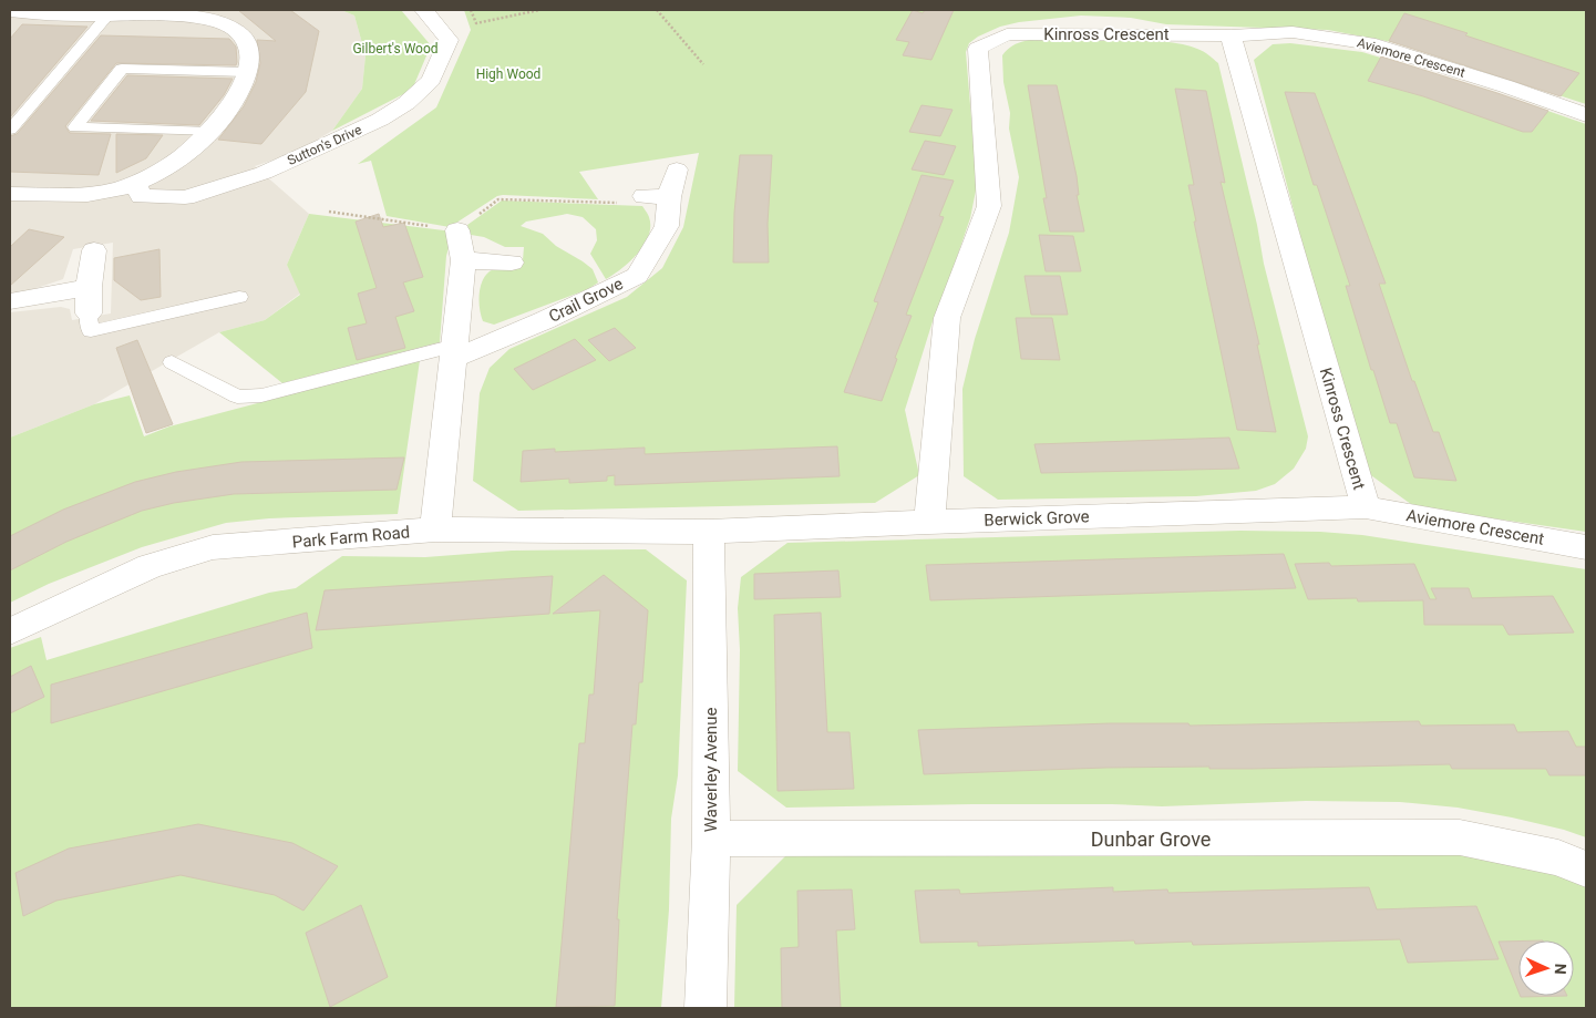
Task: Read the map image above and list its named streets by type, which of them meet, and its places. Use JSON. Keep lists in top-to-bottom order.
{
  "streets": {
    "street": [
      "Kinross Crescent",
      "Aviemore Crescent",
      "Sutton's Drive",
      "Crail Grove",
      "Berwick Grove",
      "Park Farm Road",
      "Waverley Avenue",
      "Dunbar Grove"
    ]
  },
  "crossings": [
    ["Kinross Crescent", "Aviemore Crescent"],
    ["Kinross Crescent", "Berwick Grove"],
    ["Aviemore Crescent", "Berwick Grove"],
    ["Berwick Grove", "Park Farm Road"],
    ["Berwick Grove", "Waverley Avenue"],
    ["Park Farm Road", "Waverley Avenue"],
    ["Waverley Avenue", "Dunbar Grove"]
  ],
  "parks": ["Gilbert's Wood", "High Wood"],
  "north": "right"
}
